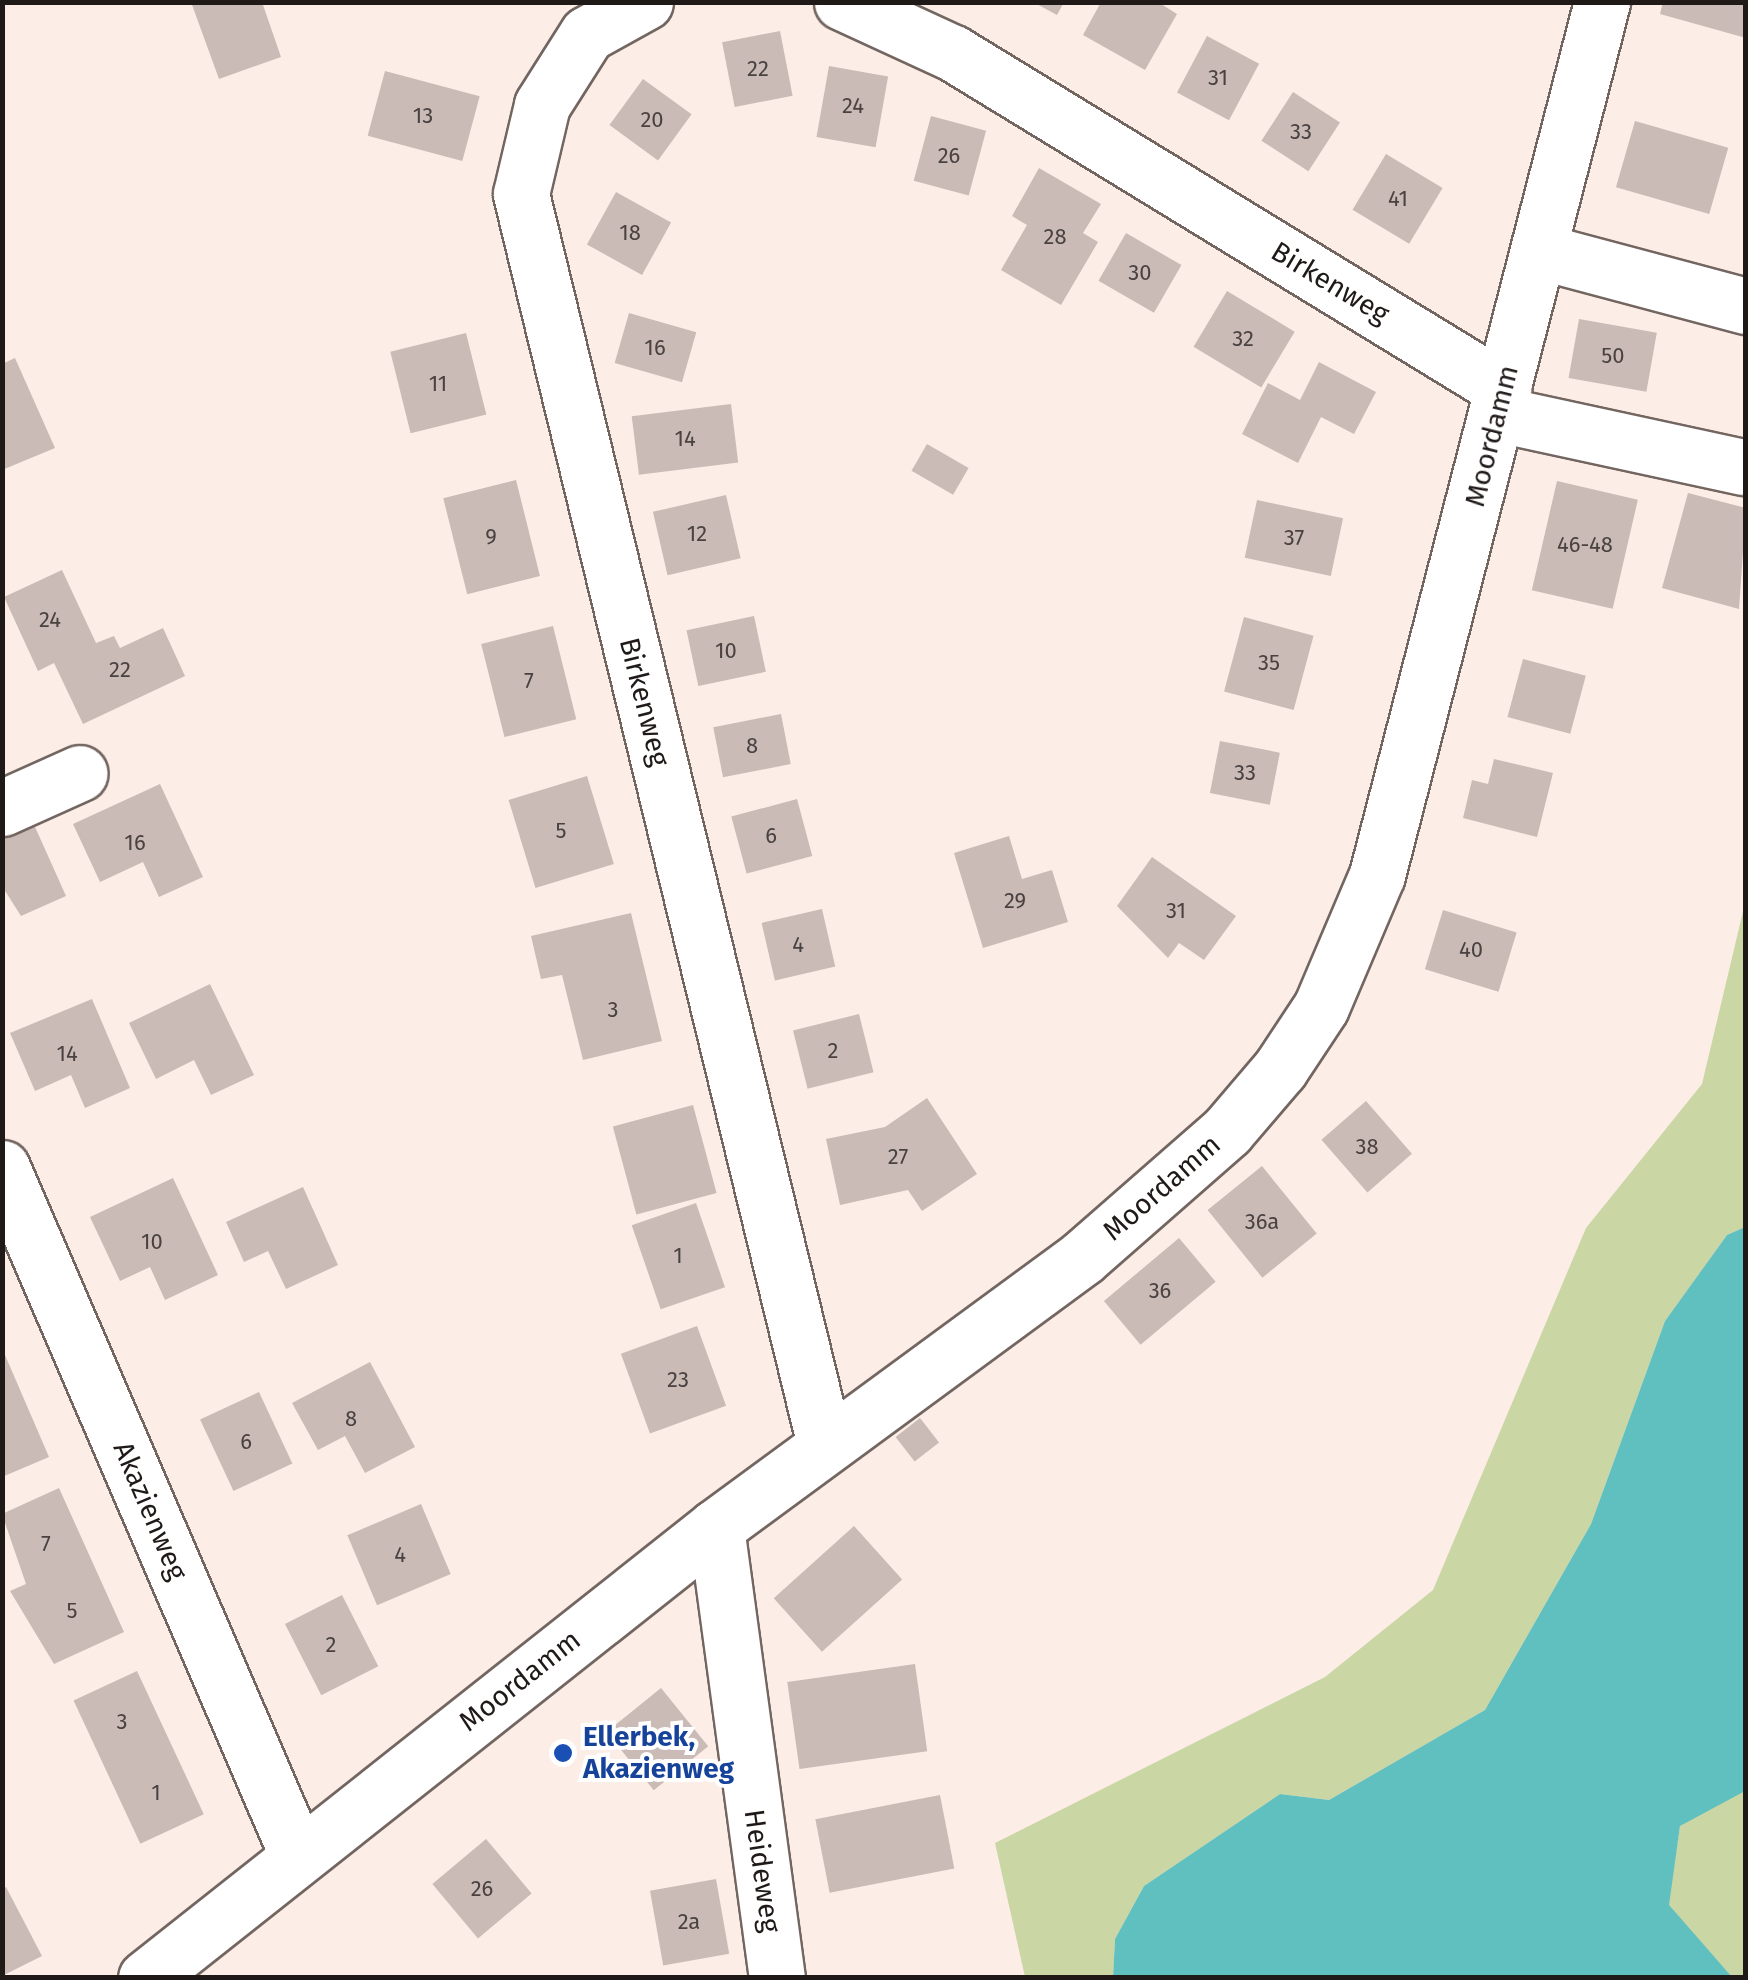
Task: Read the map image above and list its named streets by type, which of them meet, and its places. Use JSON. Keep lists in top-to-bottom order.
{
  "streets": {
    "street": [
      "Birkenweg",
      "Moordamm",
      "Akazienweg",
      "Heideweg"
    ]
  },
  "crossings": [
    ["Birkenweg", "Moordamm"],
    ["Moordamm", "Akazienweg"],
    ["Moordamm", "Heideweg"]
  ],
  "places": ["Ellerbek, Akazienweg"],
  "house_numbers": [
    "22",
    "31",
    "24",
    "13",
    "20",
    "33",
    "26",
    "41",
    "18",
    "28",
    "30",
    "32",
    "16",
    "50",
    "11",
    "14",
    "12",
    "9",
    "37",
    "46-48",
    "24",
    "10",
    "35",
    "22",
    "7",
    "8",
    "33",
    "5",
    "6",
    "16",
    "29",
    "31",
    "4",
    "40",
    "3",
    "2",
    "14",
    "38",
    "27",
    "36a",
    "10",
    "1",
    "36",
    "23",
    "8",
    "6",
    "7",
    "4",
    "5",
    "2",
    "3",
    "1",
    "26",
    "2a"
  ]
}
